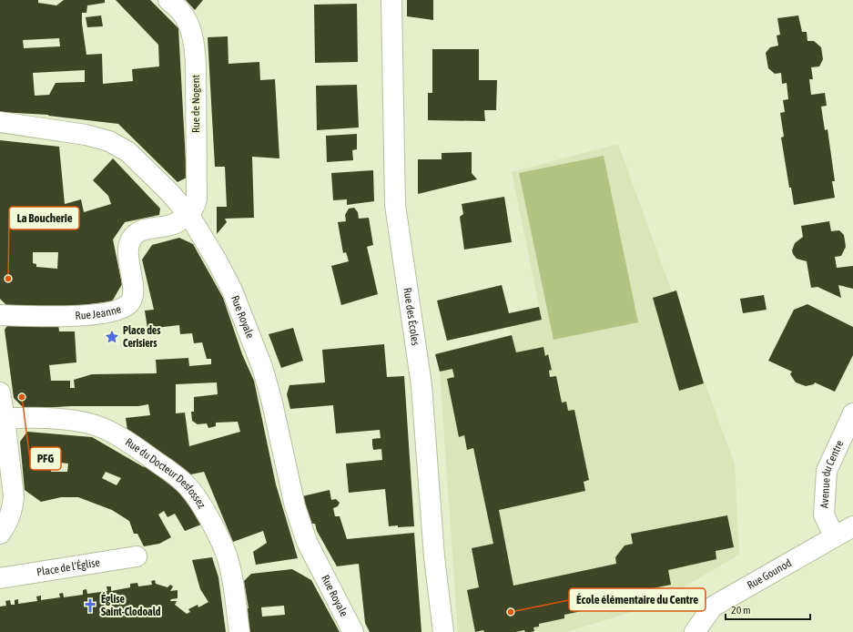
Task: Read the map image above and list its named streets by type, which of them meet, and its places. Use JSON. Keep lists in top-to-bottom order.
{
  "streets": {
    "street": [
      "Rue de Nogent",
      "Rue Jeanne",
      "Rue des Écoles",
      "Rue Royale",
      "Rue du Docteur Desfossez",
      "Avenue du Centre",
      "Place de l'Église",
      "Rue Gounod"
    ]
  },
  "crossings": [
    ["Rue de Nogent", "Rue Jeanne"],
    ["Rue de Nogent", "Rue Royale"],
    ["Rue Jeanne", "Rue Royale"],
    ["Avenue du Centre", "Rue Gounod"]
  ],
  "places": {
    "other": ["La Boucherie", "PFG", "École élémentaire du Centre"],
    "place": ["Place des Cerisiers"],
    "church": ["Église Saint-Clodoald"]
  },
  "scale_bar": "20 m"
}
